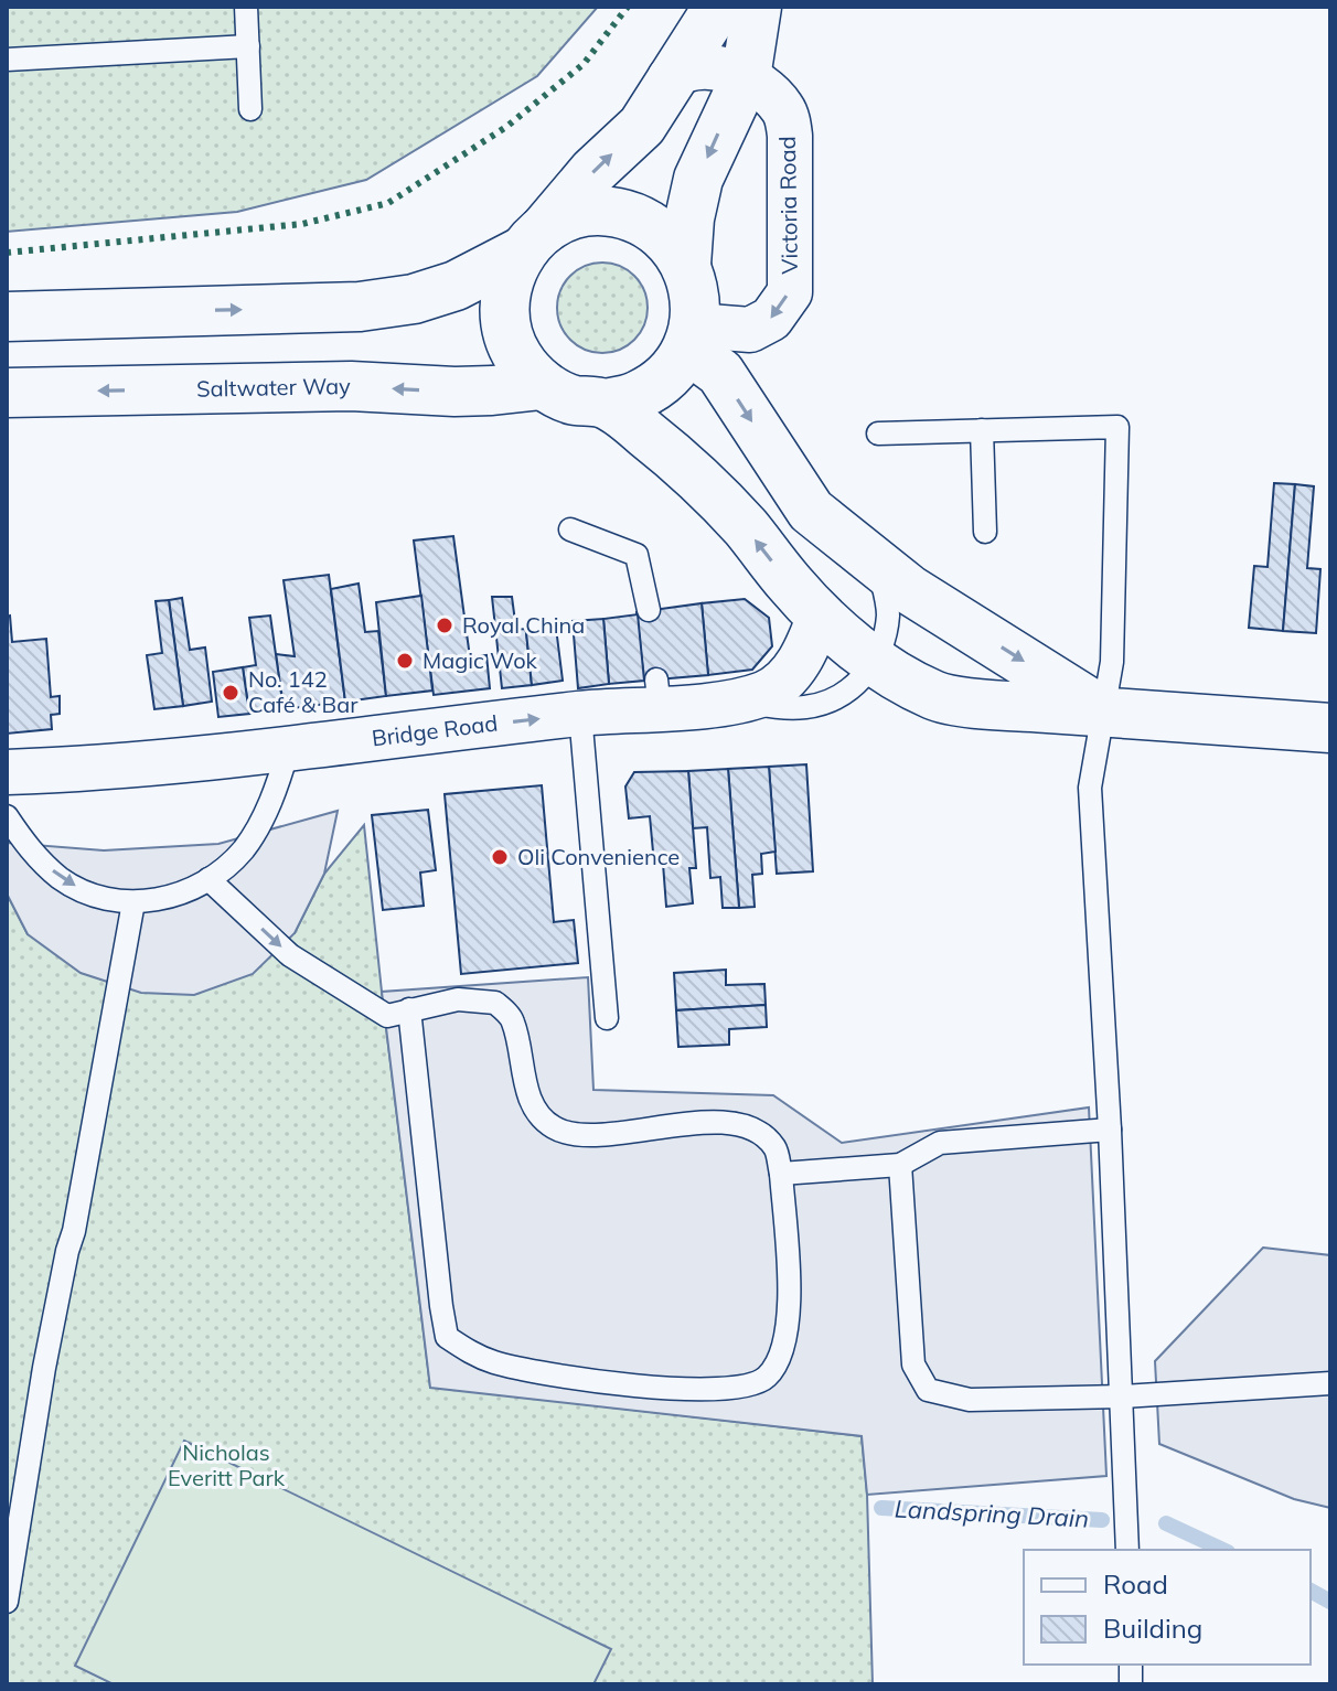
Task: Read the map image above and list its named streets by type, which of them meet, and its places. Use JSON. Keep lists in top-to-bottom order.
{
  "streets": {
    "main road": ["Saltwater Way"],
    "street": ["Victoria Road", "Bridge Road"]
  },
  "crossings": [
    ["Victoria Road", "Saltwater Way"]
  ],
  "water": ["Landspring Drain"],
  "parks": ["Nicholas Everitt Park"],
  "places": [
    "Royal China",
    "Magic Wok",
    "No. 142 Café & Bar",
    "Oli Convenience"
  ],
  "legend": ["Road", "Building"]
}
